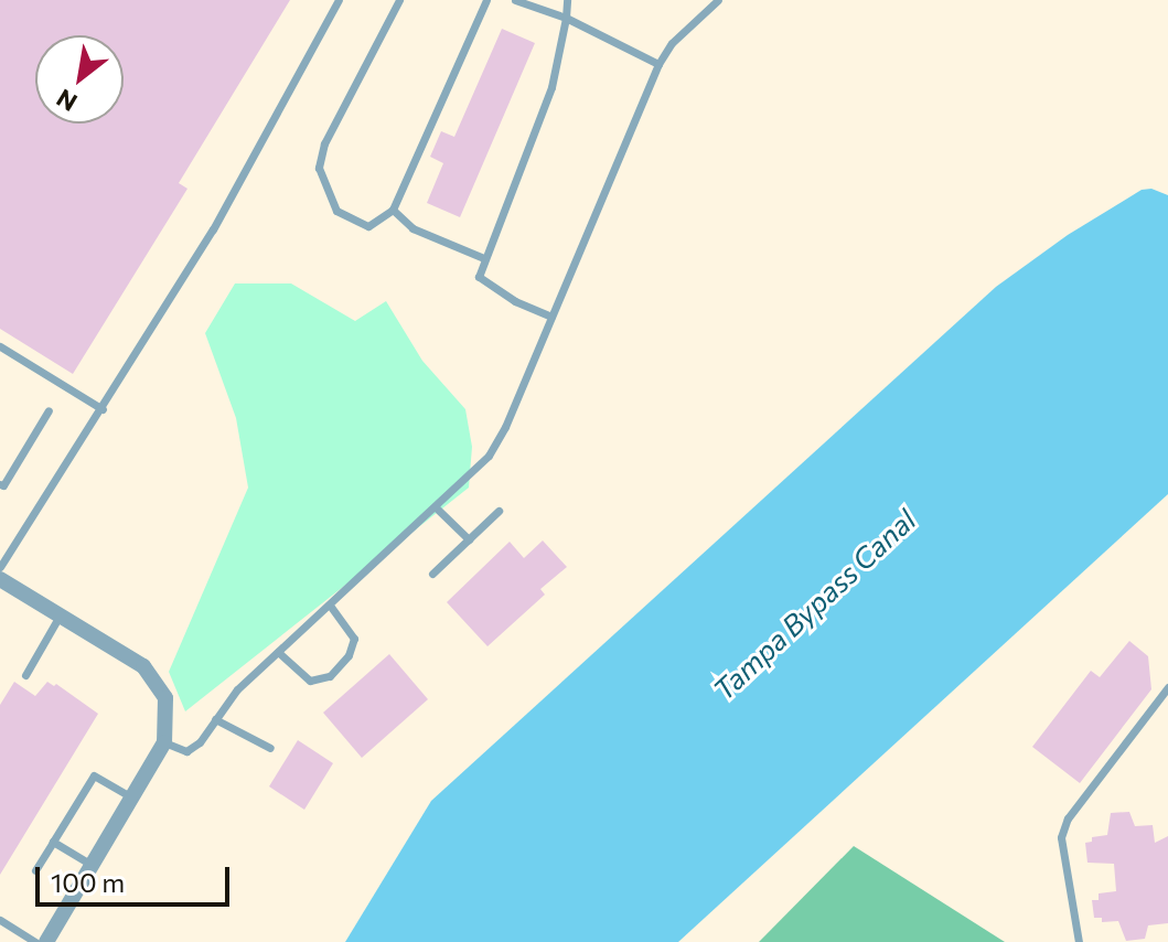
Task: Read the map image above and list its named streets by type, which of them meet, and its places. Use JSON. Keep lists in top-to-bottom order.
{
  "water": ["Tampa Bypass Canal"],
  "scale_bar": "100 m",
  "north": "bottom left"
}
